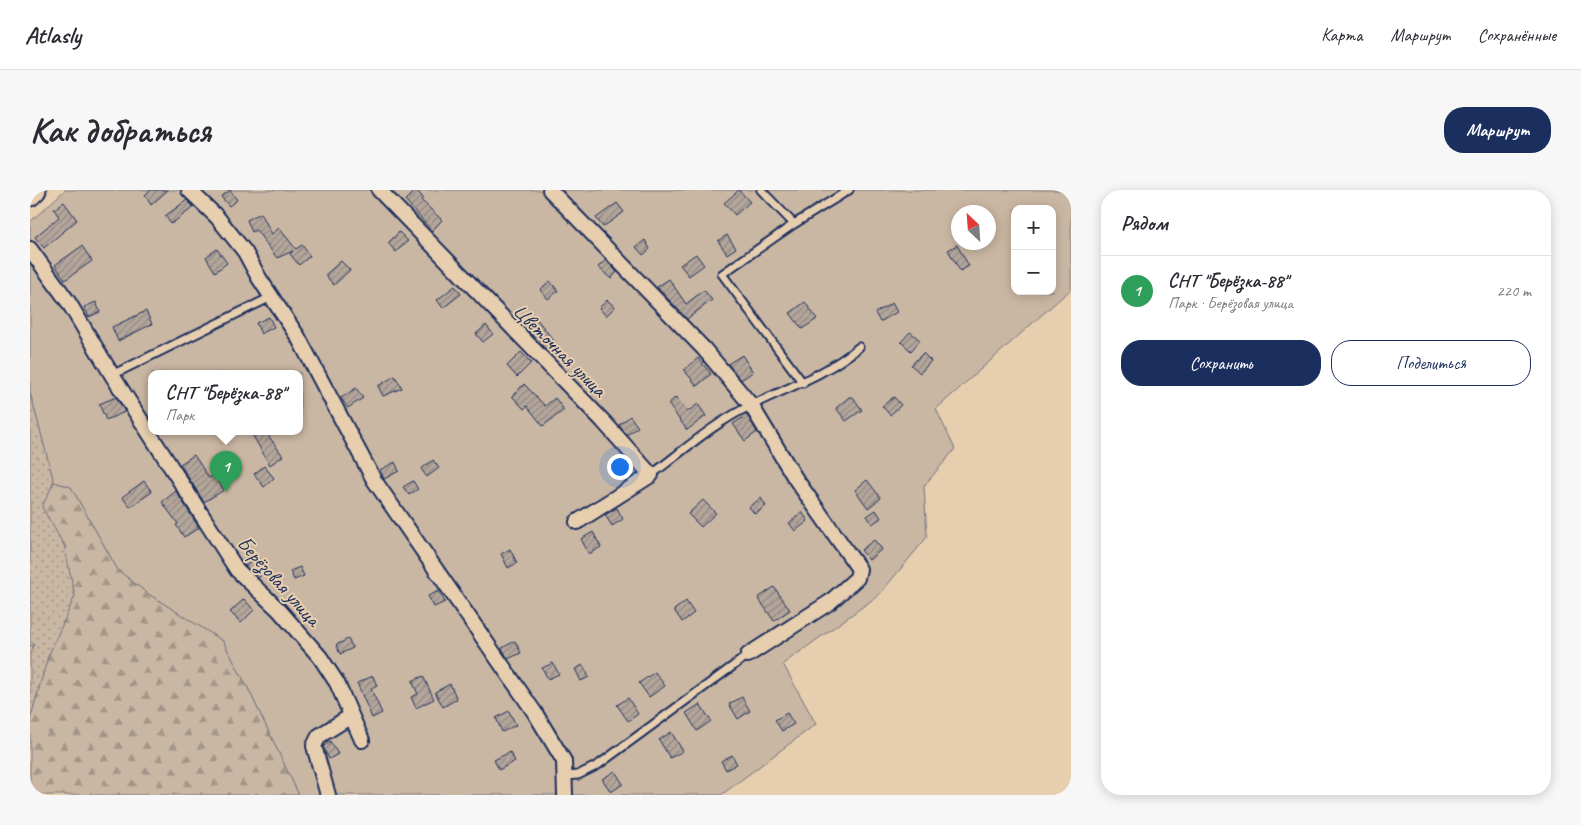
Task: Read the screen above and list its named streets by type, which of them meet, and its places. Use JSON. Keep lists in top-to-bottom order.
{
  "streets": {
    "street": ["Цветочная улица", "Берёзовая улица"]
  },
  "north": "top left",
  "page": {
    "header": "Atlasly",
    "nav": ["Карта", "Маршрут", "Сохранённые"],
    "buttons": [
      "Маршрут",
      ["Сохранить", "Поделиться"]
    ],
    "title": "Как добраться",
    "heading": "Рядом",
    "map_buttons": ["+", "−"],
    "list": [
      {
        "mark": "1",
        "name": "СНТ \"Берёзка-88\"",
        "note": "Парк · Берёзовая улица",
        "value": "220 m"
      }
    ],
    "popup": ["СНТ \"Берёзка-88\"", "Парк"],
    "pins": "1"
  }
}
